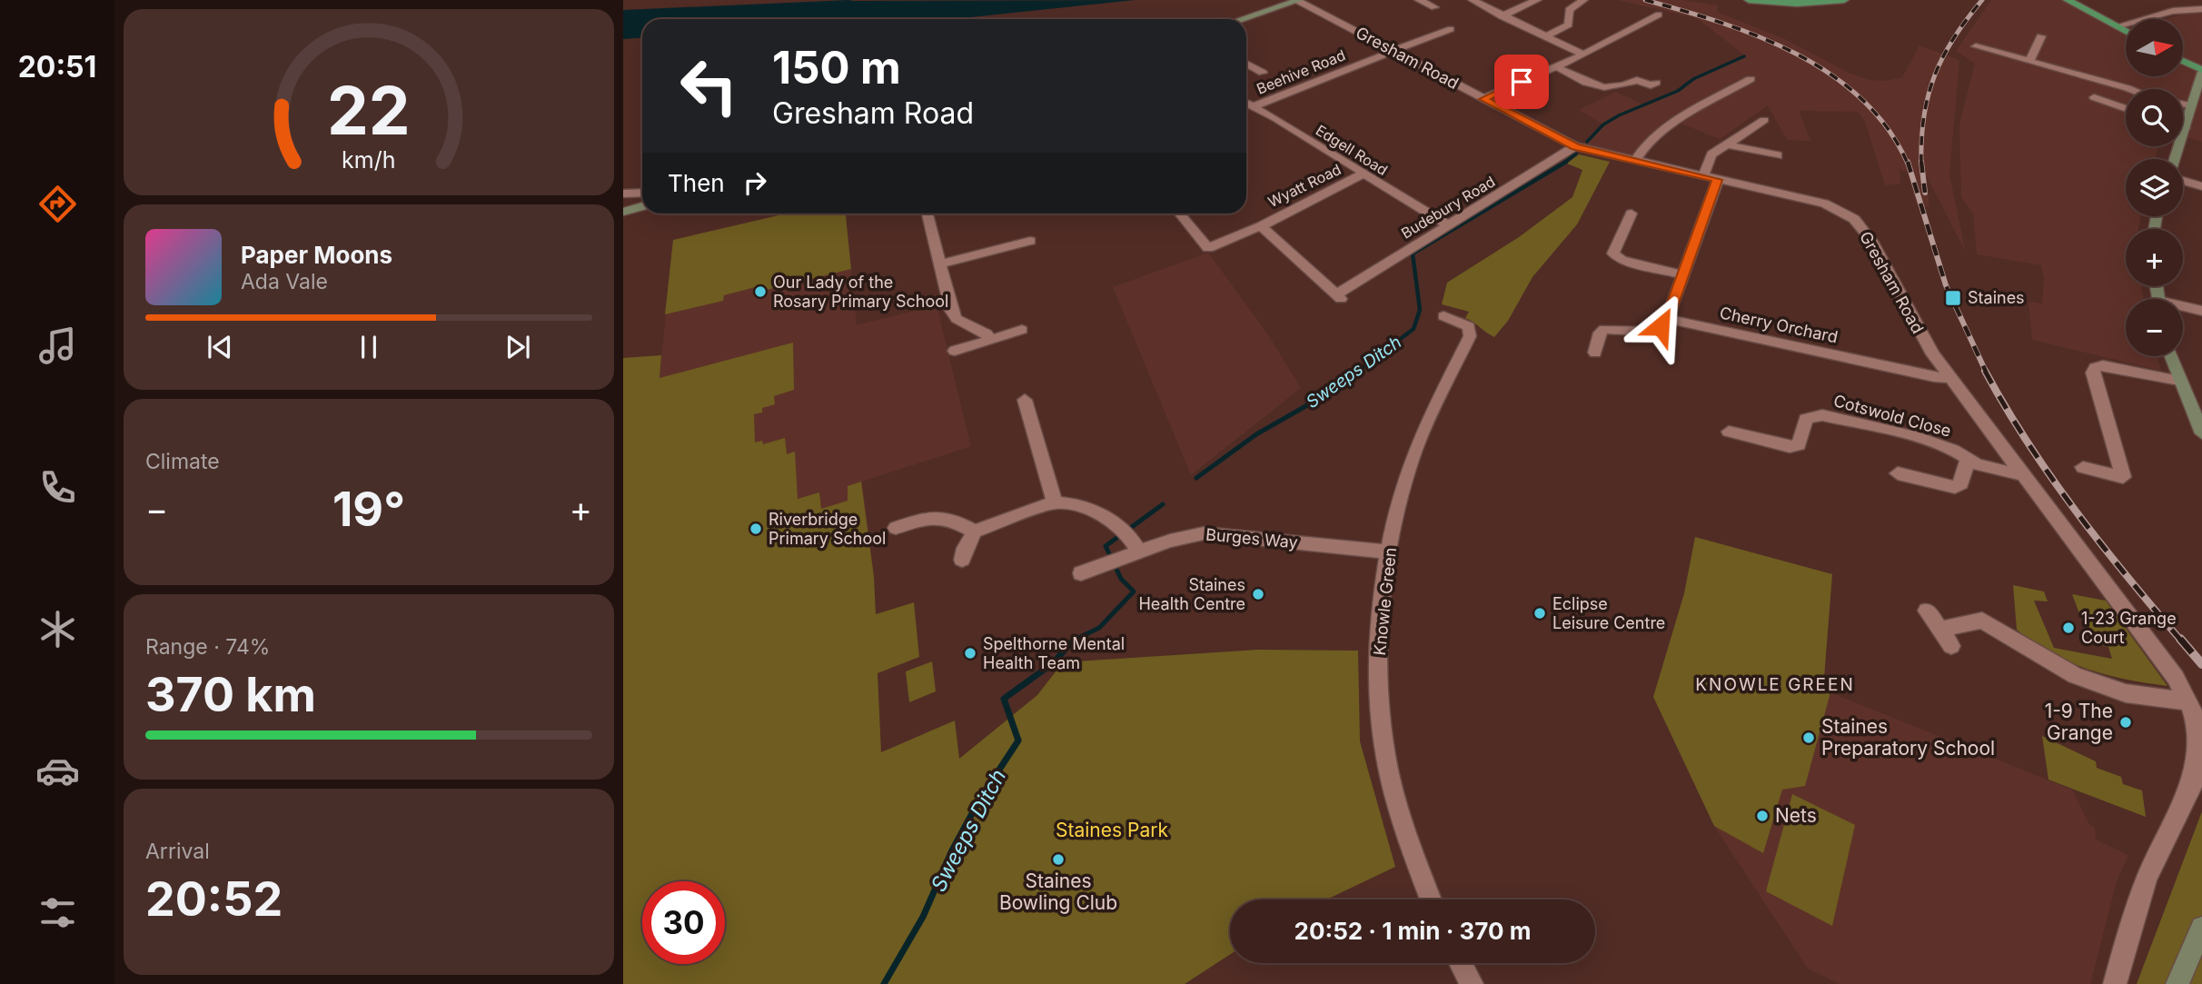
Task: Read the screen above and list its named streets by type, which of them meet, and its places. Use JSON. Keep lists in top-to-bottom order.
{
  "streets": {
    "street": [
      "Gresham Road",
      "Beehive Road",
      "Edgell Road",
      "Wyatt Road",
      "Budebury Road",
      "Cherry Orchard",
      "Cotswold Close",
      "Burges Way",
      "Knowle Green"
    ]
  },
  "crossings": [
    ["Gresham Road", "Beehive Road"],
    ["Gresham Road", "Budebury Road"],
    ["Gresham Road", "Cherry Orchard"],
    ["Gresham Road", "Cotswold Close"],
    ["Beehive Road", "Edgell Road"],
    ["Edgell Road", "Wyatt Road"],
    ["Edgell Road", "Budebury Road"],
    ["Wyatt Road", "Budebury Road"],
    ["Burges Way", "Knowle Green"]
  ],
  "districts": ["KNOWLE GREEN"],
  "water": ["Sweeps Ditch"],
  "parks": ["Staines Park"],
  "places": {
    "other": [
      "Our Lady of the Rosary Primary School",
      "Riverbridge Primary School",
      "Staines Health Centre",
      "Eclipse Leisure Centre",
      "1-23 Grange Court",
      "Spelthorne Mental Health Team",
      "1-9 The Grange",
      "Staines Preparatory School",
      "Nets",
      "Staines Bowling Club"
    ],
    "transit": ["Staines"]
  },
  "north": "right",
  "page": {
    "tabs": "20:51",
    "map_buttons": ["+", "−"],
    "turn": ["150 m", "Gresham Road"],
    "then": "Then",
    "song": ["Paper Moons", "Ada Vale"],
    "tile": [
      "Climate",
      ["Range · 74%", "370 km"],
      ["Arrival", "20:52"]
    ],
    "heat": ["−", "19°", "+"],
    "limit": "30",
    "trip": "20:52 · 1 min · 370 m",
    "gauge": ["22", "km/h"]
  }
}
